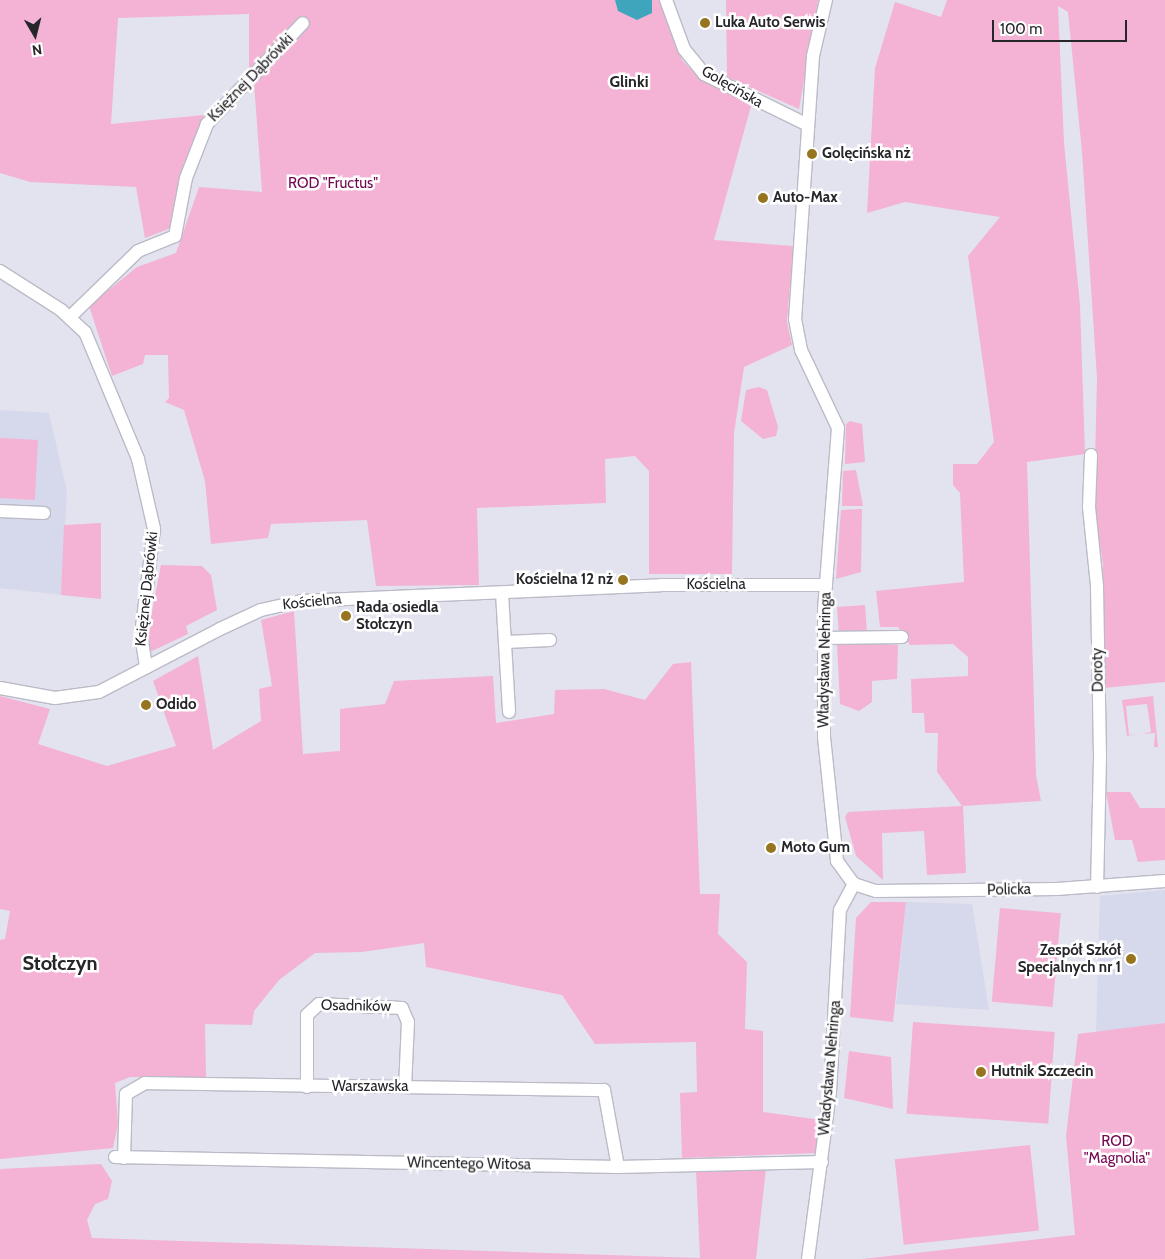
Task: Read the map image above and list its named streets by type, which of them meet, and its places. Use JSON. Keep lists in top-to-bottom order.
{
  "streets": {
    "street": [
      "Księżnej Dąbrówki",
      "Golęcińska",
      "Kościelna",
      "Władysława Nehringa",
      "Doroty",
      "Policka",
      "Osadników",
      "Warszawska",
      "Wincentego Witosa"
    ]
  },
  "crossings": [
    ["Księżnej Dąbrówki", "Kościelna"],
    ["Golęcińska", "Władysława Nehringa"],
    ["Kościelna", "Władysława Nehringa"],
    ["Władysława Nehringa", "Policka"],
    ["Władysława Nehringa", "Wincentego Witosa"],
    ["Doroty", "Policka"],
    ["Osadników", "Warszawska"],
    ["Warszawska", "Wincentego Witosa"]
  ],
  "districts": ["Glinki", "Stołczyn"],
  "parks": ["ROD \"Fructus\"", "ROD \"Magnolia\""],
  "places": [
    "Luka Auto Serwis",
    "Golęcińska nż",
    "Auto-Max",
    "Kościelna 12 nż",
    "Rada osiedla Stołczyn",
    "Odido",
    "Moto Gum",
    "Zespół Szkół Specjalnych nr 1",
    "Hutnik Szczecin"
  ],
  "scale_bar": "100 m",
  "north": "bottom"
}
